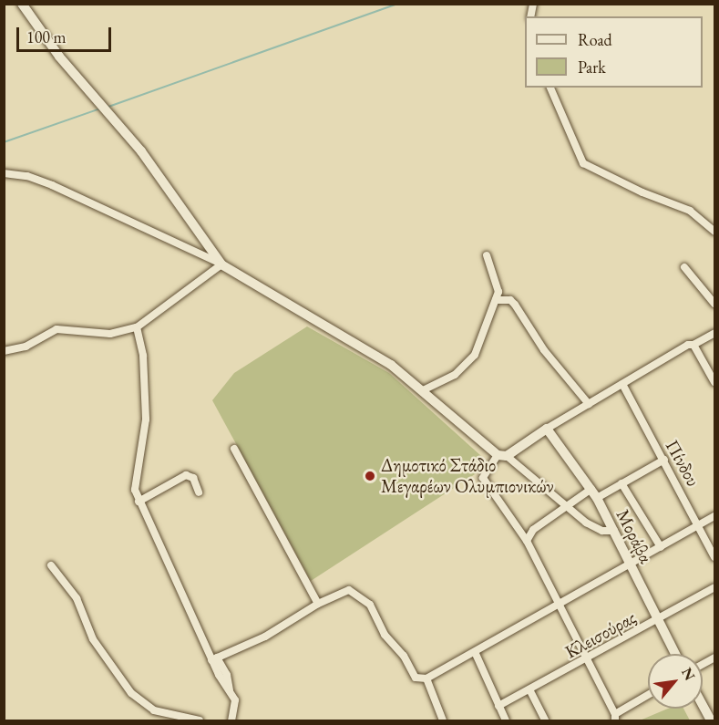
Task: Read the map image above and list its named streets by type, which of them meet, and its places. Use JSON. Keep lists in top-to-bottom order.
{
  "streets": {
    "street": ["Πίνδου", "Μοράβα", "Κλεισούρας"]
  },
  "crossings": [
    ["Μοράβα", "Κλεισούρας"]
  ],
  "places": ["Δημοτικό Στάδιο Μεγαρέων Ολυμπιονικών"],
  "legend": ["Road", "Park"],
  "scale_bar": "100 m",
  "north": "top right"
}
